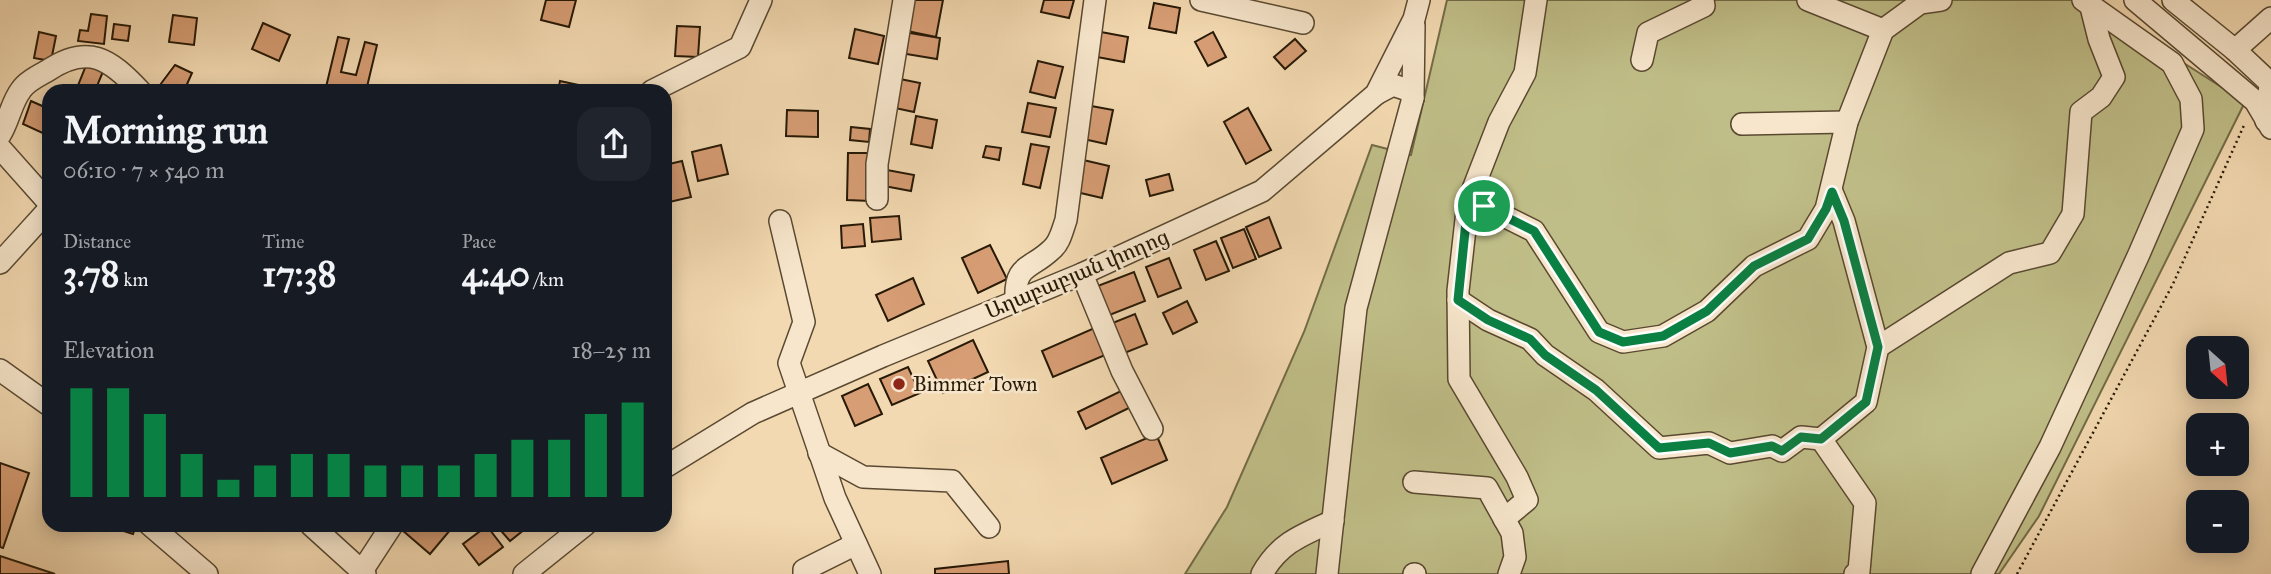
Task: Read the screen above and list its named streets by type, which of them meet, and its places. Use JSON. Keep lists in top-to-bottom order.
{
  "streets": {
    "street": ["Աղաբաբյան փողոց"]
  },
  "places": ["Bimmer Town"],
  "north": "bottom right",
  "page": {
    "heading": ["Morning run", "06:10 · 7 × 540 m"],
    "stats": [
      ["Distance", "3.78 km"],
      ["Time", "17:38"],
      ["Pace", "4:40 /km"]
    ],
    "chart": ["Elevation", "18–25 m"],
    "map_buttons": ["+", "−"]
  }
}
